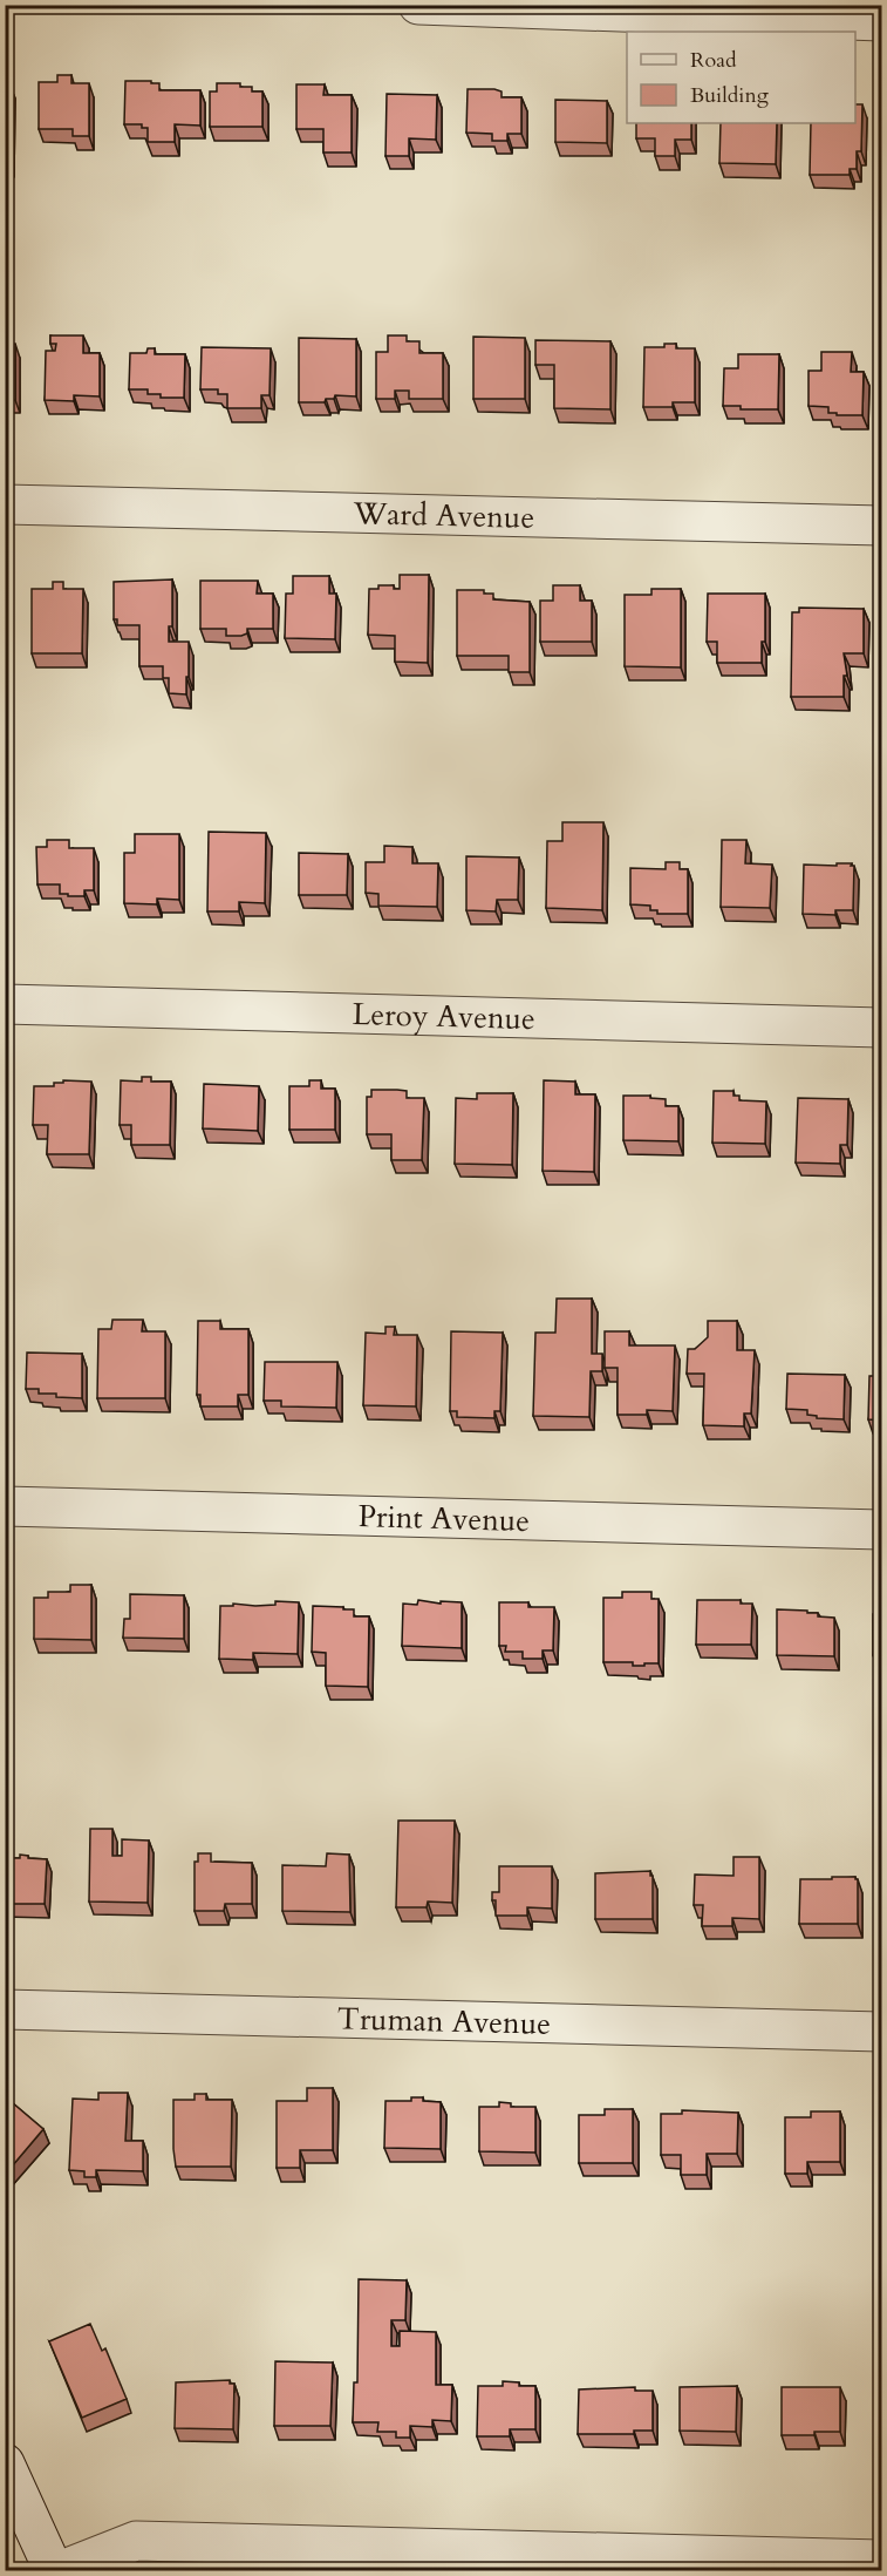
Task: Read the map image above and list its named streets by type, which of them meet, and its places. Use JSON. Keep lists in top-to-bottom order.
{
  "streets": {
    "street": [
      "Ward Avenue",
      "Leroy Avenue",
      "Print Avenue",
      "Truman Avenue"
    ]
  },
  "legend": ["Road", "Building"]
}
